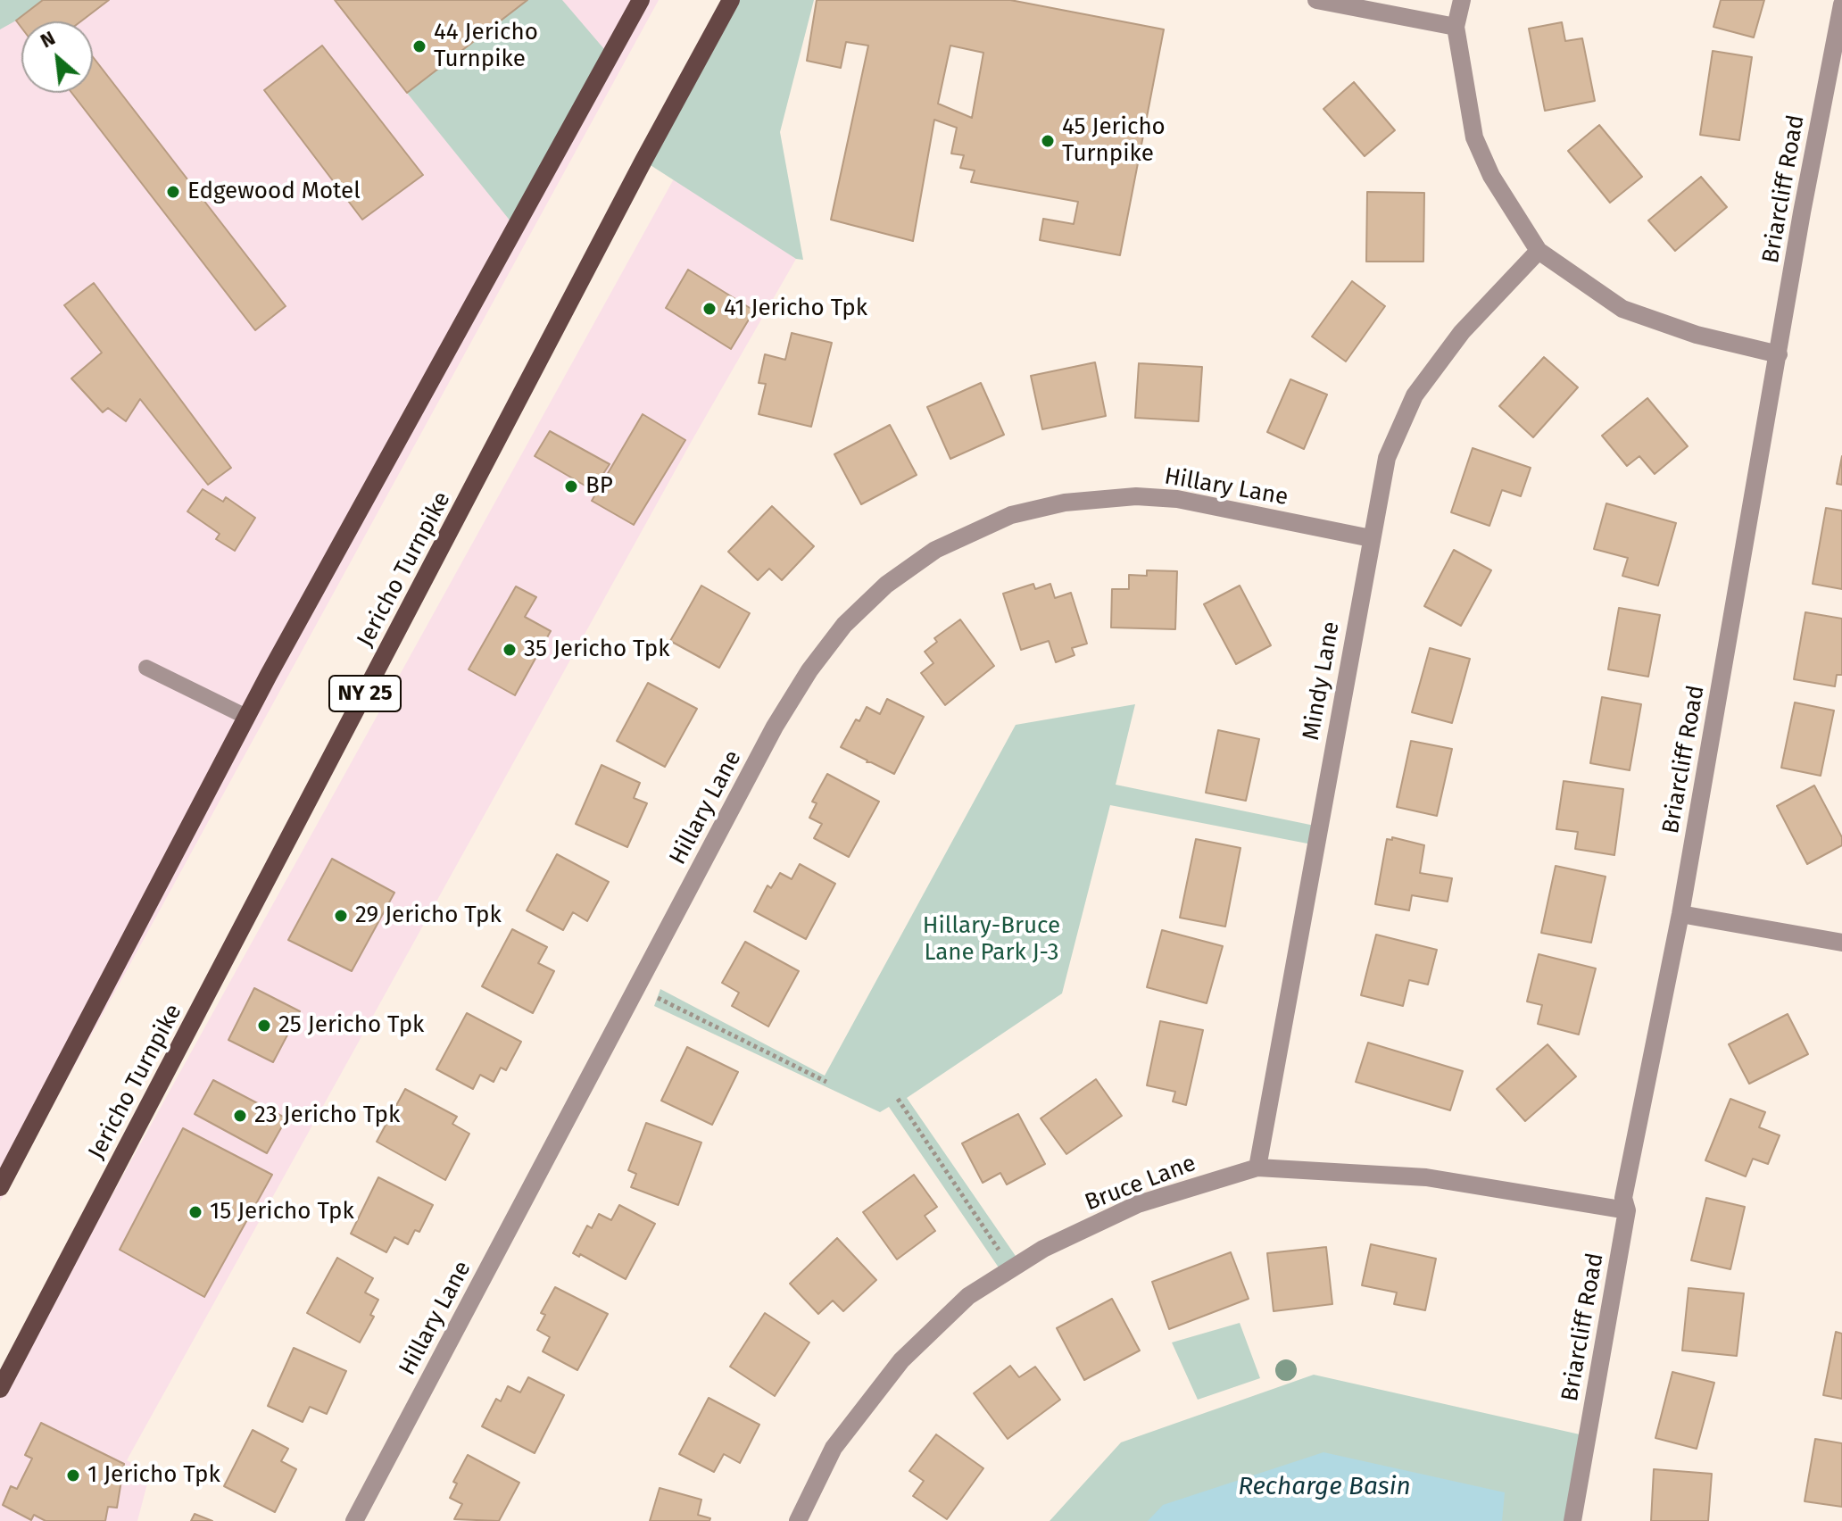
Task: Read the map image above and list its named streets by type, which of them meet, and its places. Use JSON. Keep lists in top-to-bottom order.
{
  "streets": {
    "main road": ["Jericho Turnpike", "NY 25"],
    "street": [
      "Briarcliff Road",
      "Hillary Lane",
      "Mindy Lane",
      "Bruce Lane"
    ]
  },
  "crossings": [
    ["Briarcliff Road", "Bruce Lane"],
    ["Hillary Lane", "Mindy Lane"],
    ["Mindy Lane", "Bruce Lane"]
  ],
  "water": ["Recharge Basin"],
  "parks": ["Hillary-Bruce Lane Park J-3"],
  "places": [
    "44 Jericho Turnpike",
    "45 Jericho Turnpike",
    "Edgewood Motel",
    "41 Jericho Tpk",
    "BP",
    "35 Jericho Tpk",
    "29 Jericho Tpk",
    "25 Jericho Tpk",
    "23 Jericho Tpk",
    "15 Jericho Tpk",
    "1 Jericho Tpk"
  ],
  "north": "top left"
}
